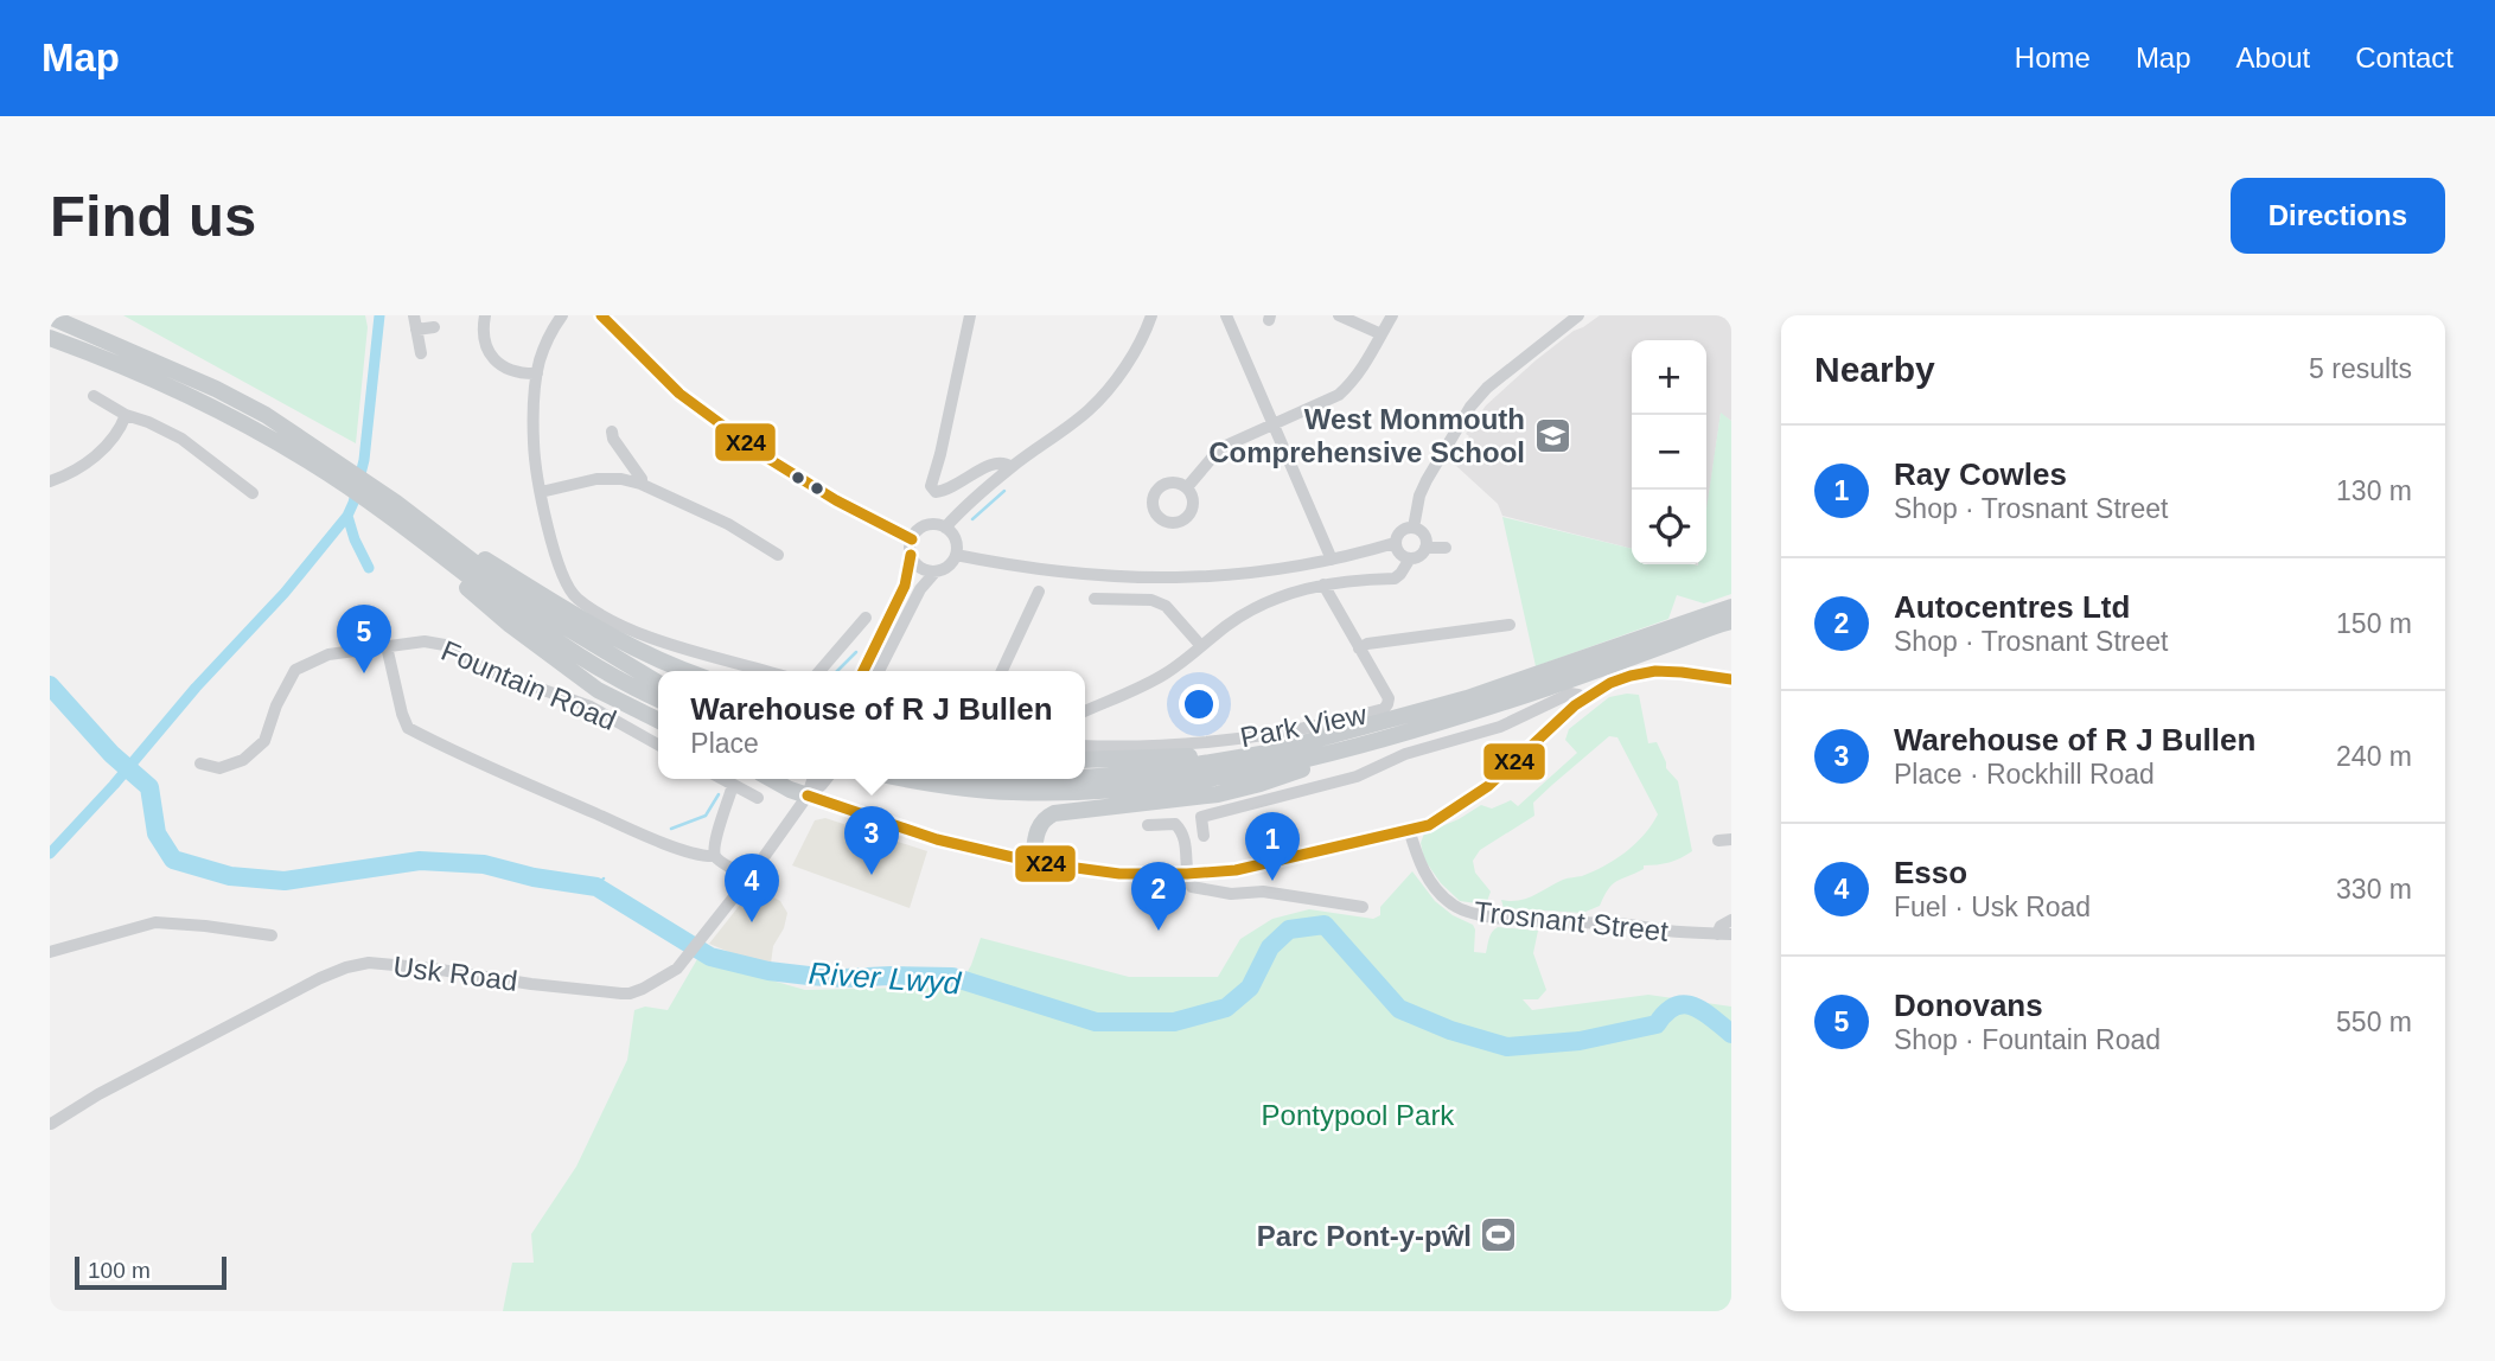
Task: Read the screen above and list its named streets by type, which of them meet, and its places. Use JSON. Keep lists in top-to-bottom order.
{
  "streets": {
    "street": [
      "Fountain Road",
      "Park View",
      "Trosnant Street",
      "Usk Road"
    ]
  },
  "water": ["River Lwyd"],
  "parks": ["Pontypool Park"],
  "places": {
    "school or university": ["West Monmouth Comprehensive School"],
    "sports": ["Parc Pont-y-pŵl"]
  },
  "lines": ["transit line X24"],
  "scale_bar": "100 m",
  "page": {
    "header": "Map",
    "nav": [
      "Home",
      "Map",
      "About",
      "Contact"
    ],
    "buttons": "Directions",
    "title": "Find us",
    "heading": ["Nearby", "5 results"],
    "map_buttons": ["+", "−"],
    "list": [
      {
        "mark": "1",
        "name": "Ray Cowles",
        "note": "Shop · Trosnant Street",
        "value": "130 m"
      },
      {
        "mark": "2",
        "name": "Autocentres Ltd",
        "note": "Shop · Trosnant Street",
        "value": "150 m"
      },
      {
        "mark": "3",
        "name": "Warehouse of R J Bullen",
        "note": "Place · Rockhill Road",
        "value": "240 m"
      },
      {
        "mark": "4",
        "name": "Esso",
        "note": "Fuel · Usk Road",
        "value": "330 m"
      },
      {
        "mark": "5",
        "name": "Donovans",
        "note": "Shop · Fountain Road",
        "value": "550 m"
      }
    ],
    "pins": [
      "5",
      "3",
      "1",
      "4",
      "2"
    ],
    "popup": ["Warehouse of R J Bullen", "Place"],
    "scale": "100 m"
  }
}
